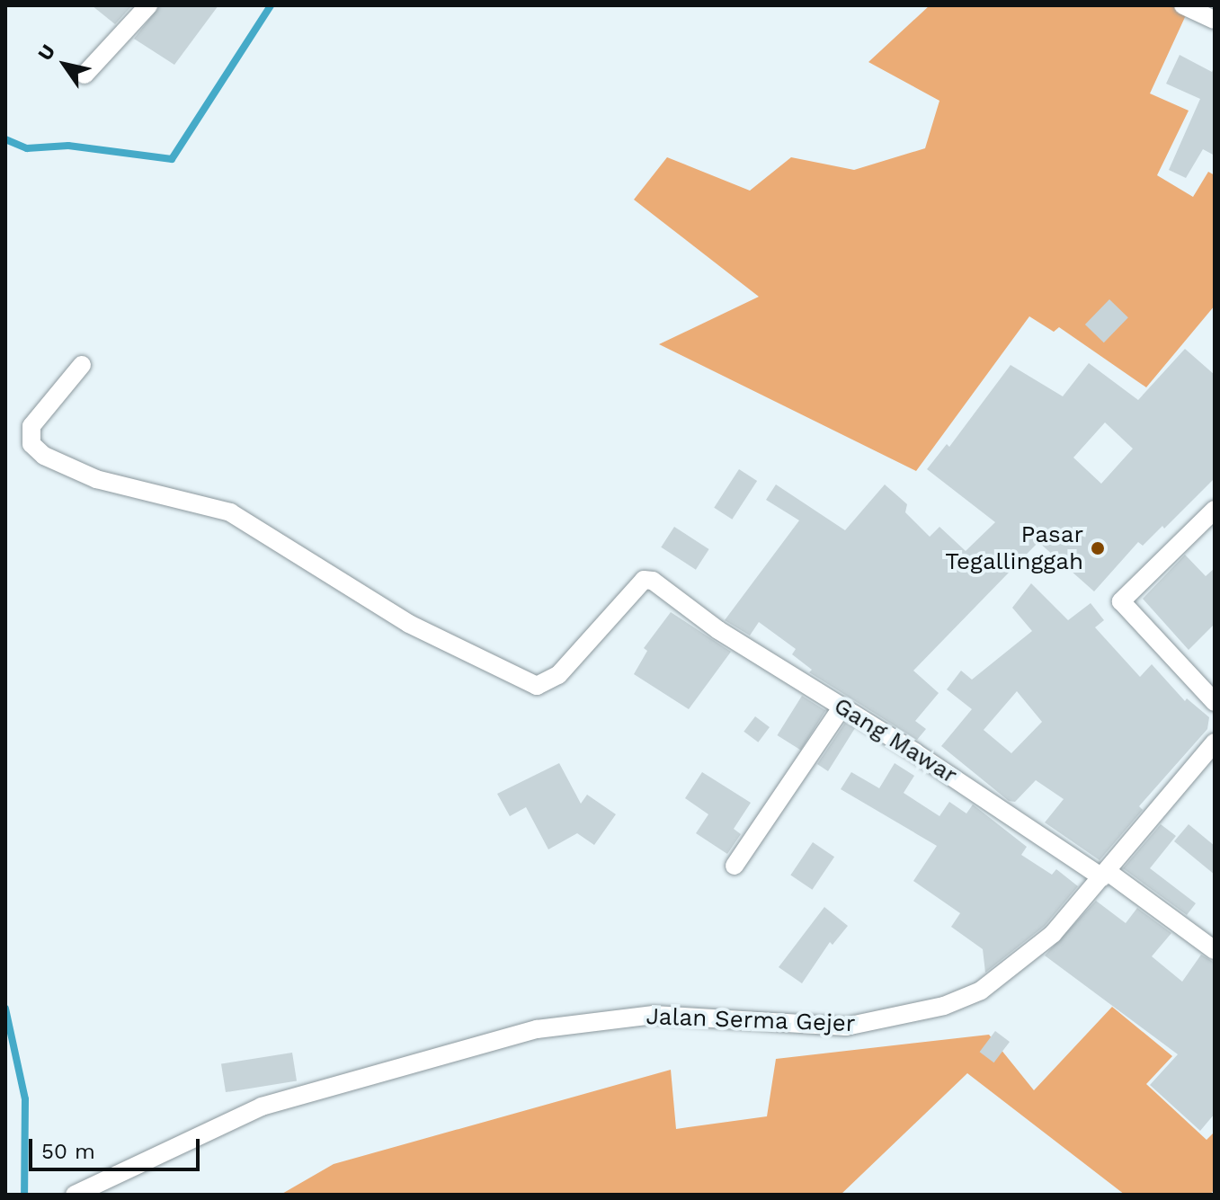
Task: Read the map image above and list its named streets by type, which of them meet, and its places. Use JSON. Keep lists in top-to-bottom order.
{
  "streets": {
    "street": ["Gang Mawar", "Jalan Serma Gejer"]
  },
  "crossings": [
    ["Gang Mawar", "Jalan Serma Gejer"]
  ],
  "places": ["Pasar Tegallinggah"],
  "scale_bar": "50 m",
  "north": "top left"
}
